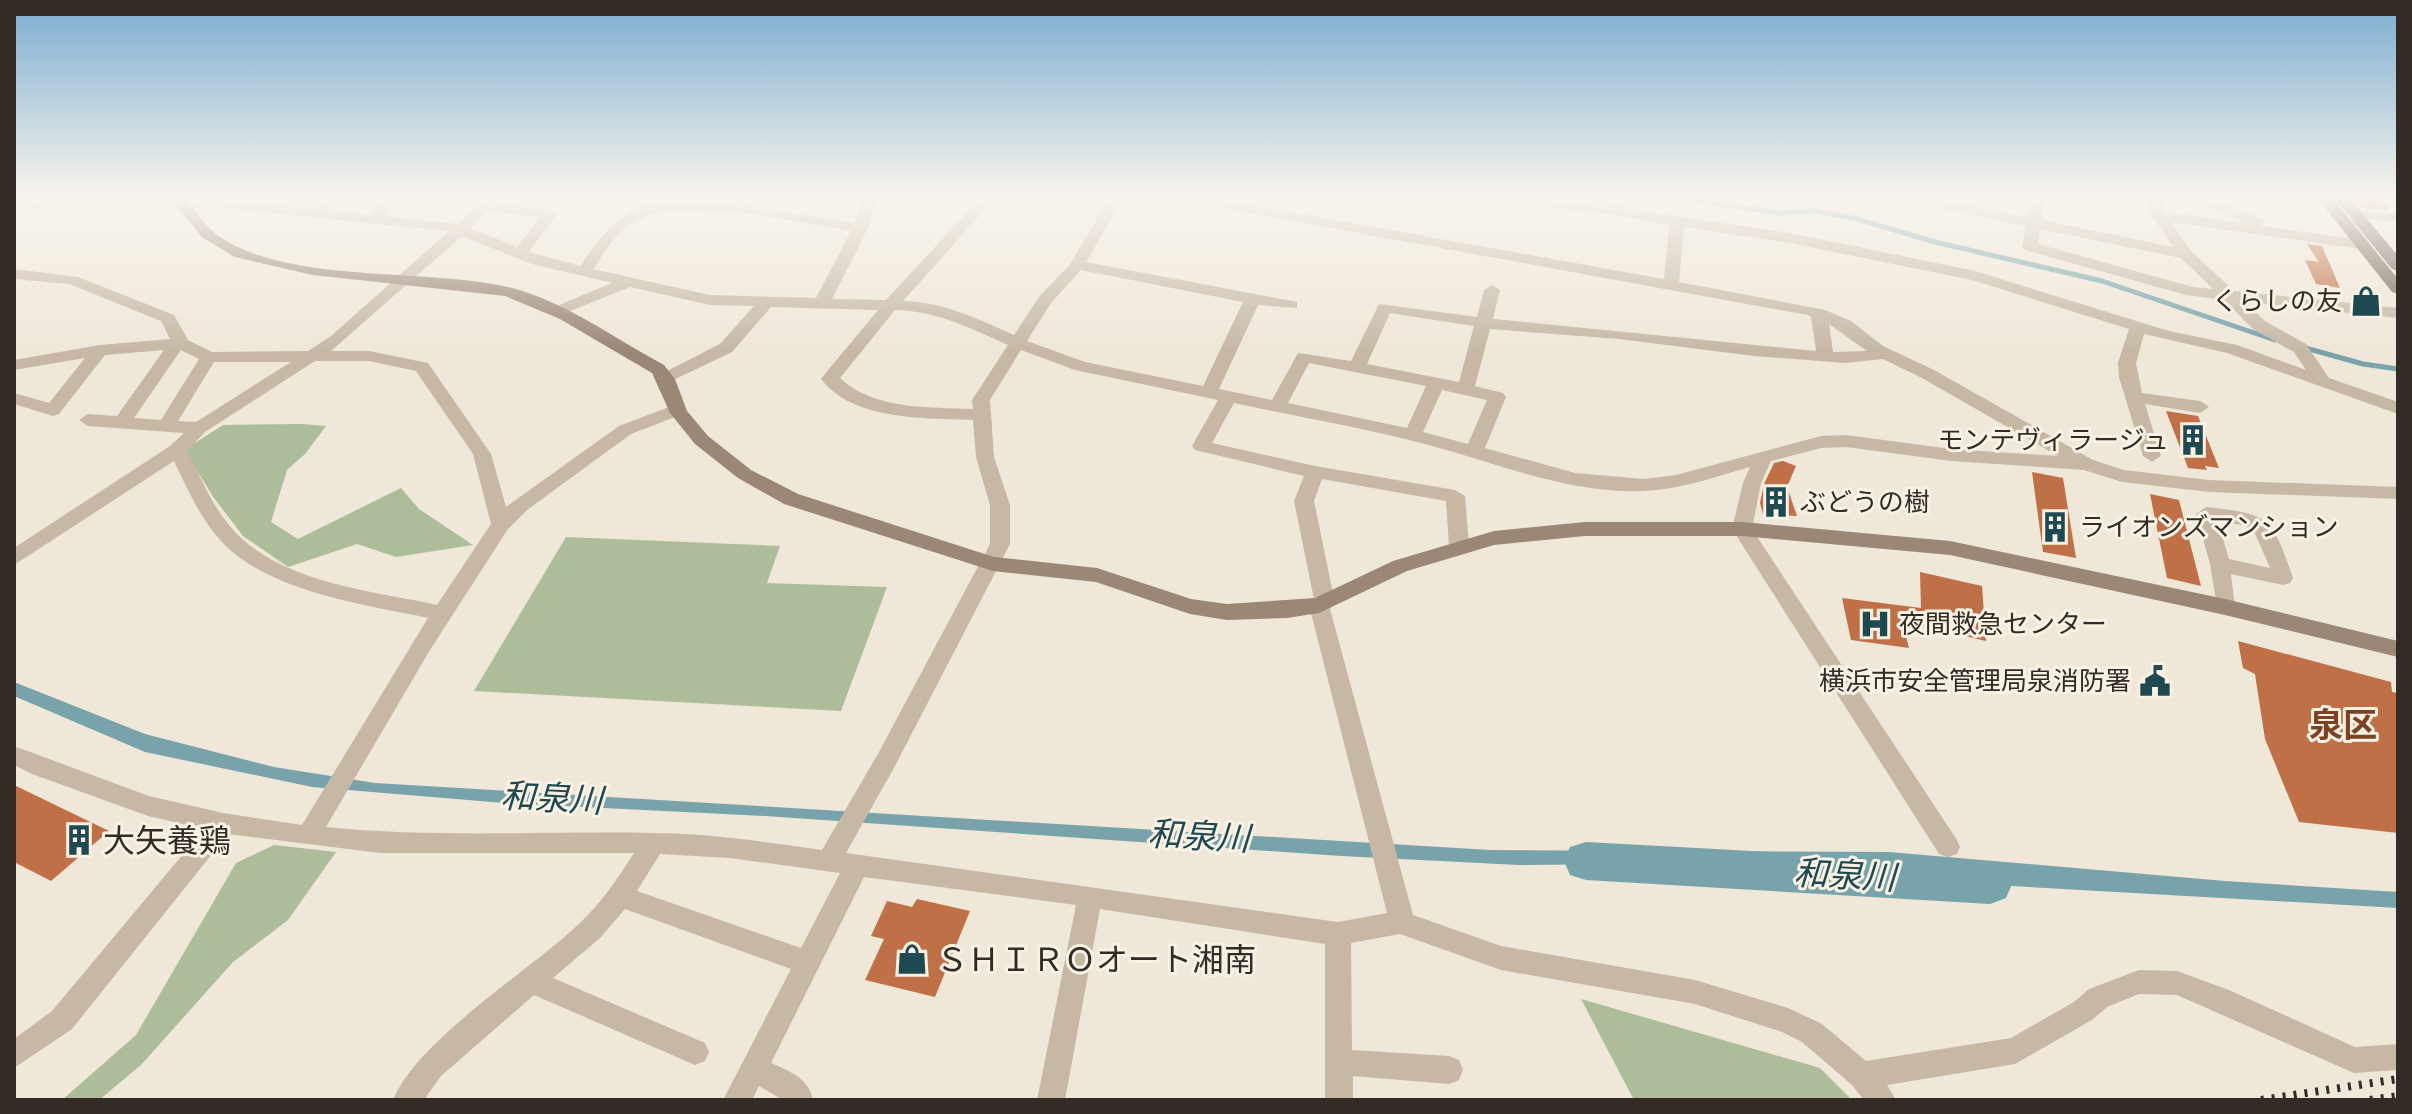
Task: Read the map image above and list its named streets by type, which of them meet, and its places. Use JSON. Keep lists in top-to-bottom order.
{
  "districts": ["泉区"],
  "water": ["和泉川"],
  "places": {
    "shop": ["くらしの友", "ＳＨＩＲＯオート湘南"],
    "building": [
      "モンテヴィラージュ",
      "ぶどうの樹",
      "ライオンズマンション",
      "大矢養鶏"
    ],
    "hospital": ["夜間救急センター"],
    "public building": ["横浜市安全管理局泉消防署"]
  }
}
